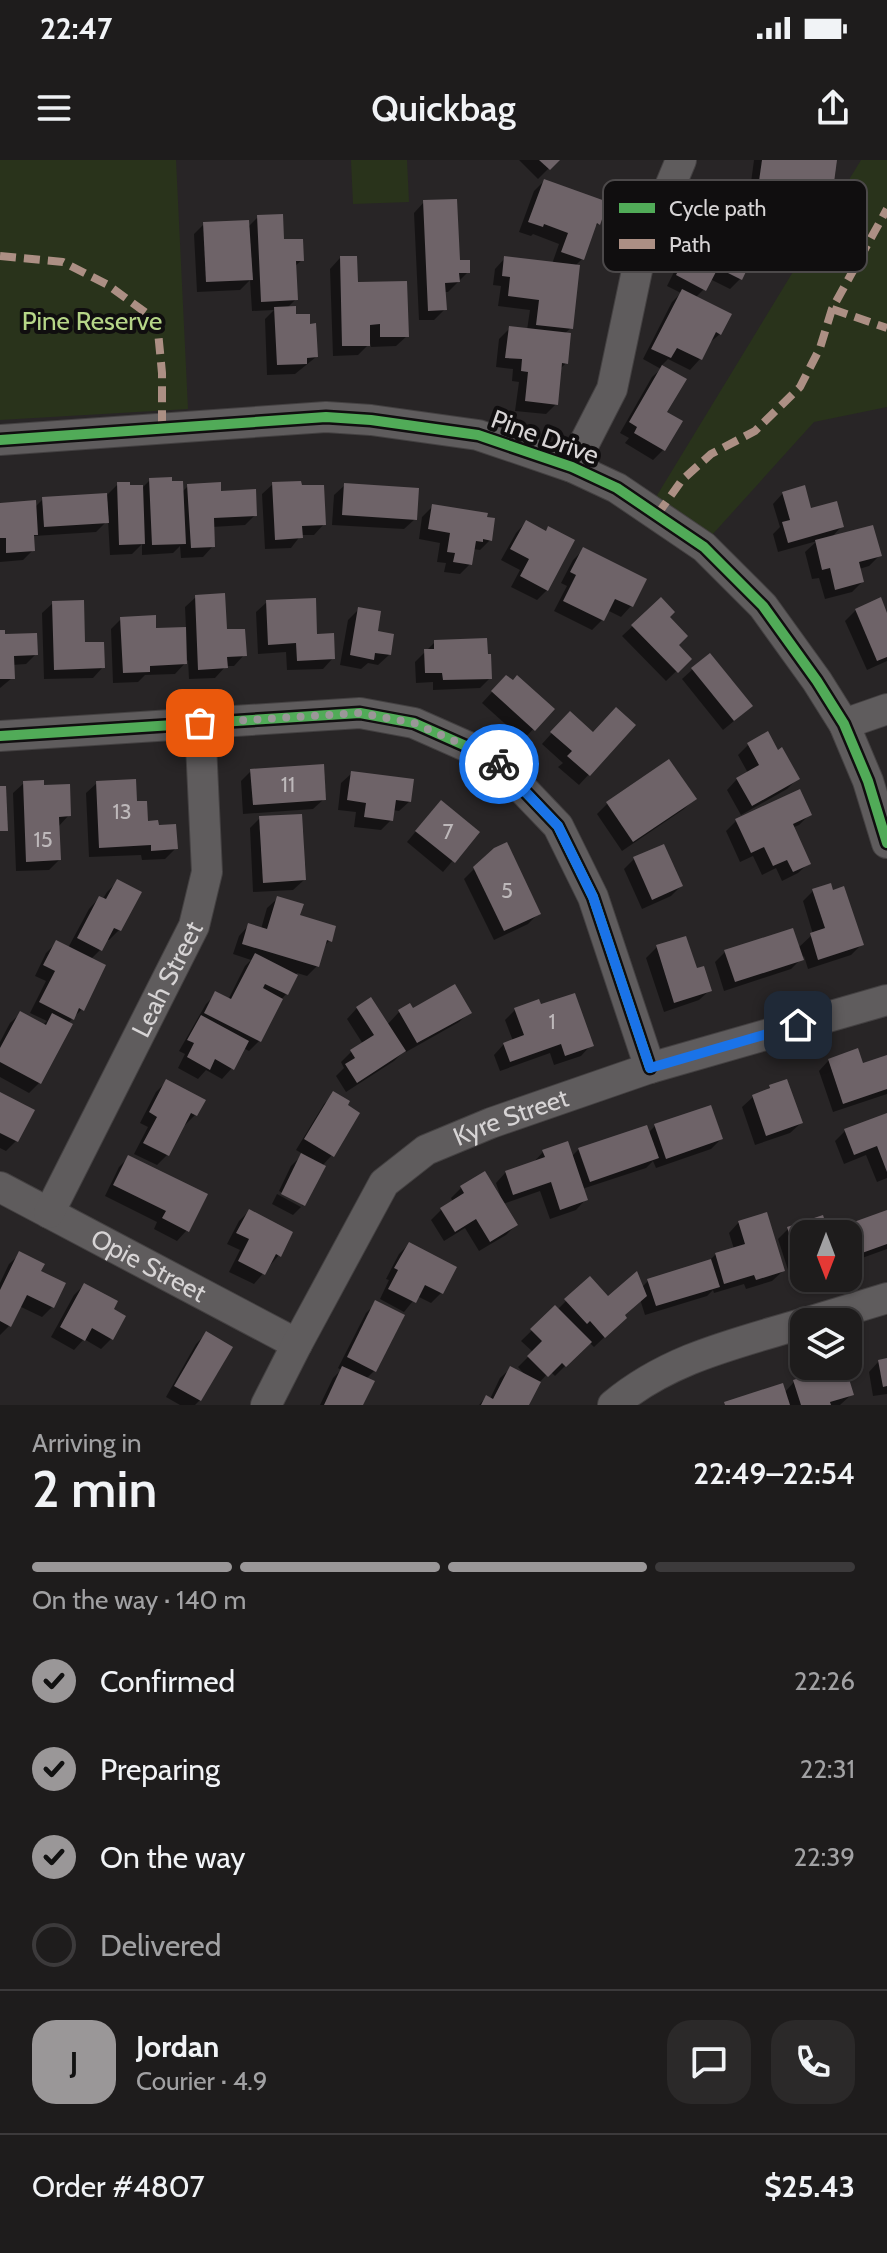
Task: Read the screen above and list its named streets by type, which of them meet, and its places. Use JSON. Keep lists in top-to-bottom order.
{
  "streets": {
    "street": [
      "Pine Drive",
      "Leah Street",
      "Kyre Street",
      "Opie Street"
    ]
  },
  "crossings": [
    ["Leah Street", "Opie Street"],
    ["Kyre Street", "Opie Street"]
  ],
  "parks": ["Pine Reserve"],
  "house_numbers": [
    "11",
    "13",
    "7",
    "15",
    "5",
    "1"
  ],
  "legend": ["Cycle path", "Path"],
  "north": "bottom",
  "page": {
    "status": "22:47",
    "header": "Quickbag",
    "heading": ["2 min", "Arriving in", "22:49–22:54"],
    "panel": [
      "Jordan",
      "Courier · 4.9",
      "Order #4807",
      "$25.43"
    ],
    "bar": "On the way · 140 m",
    "list": [
      ["Confirmed", "22:26"],
      ["Preparing", "22:31"],
      ["On the way", "22:39"],
      "Delivered"
    ],
    "round": "J"
  }
}
